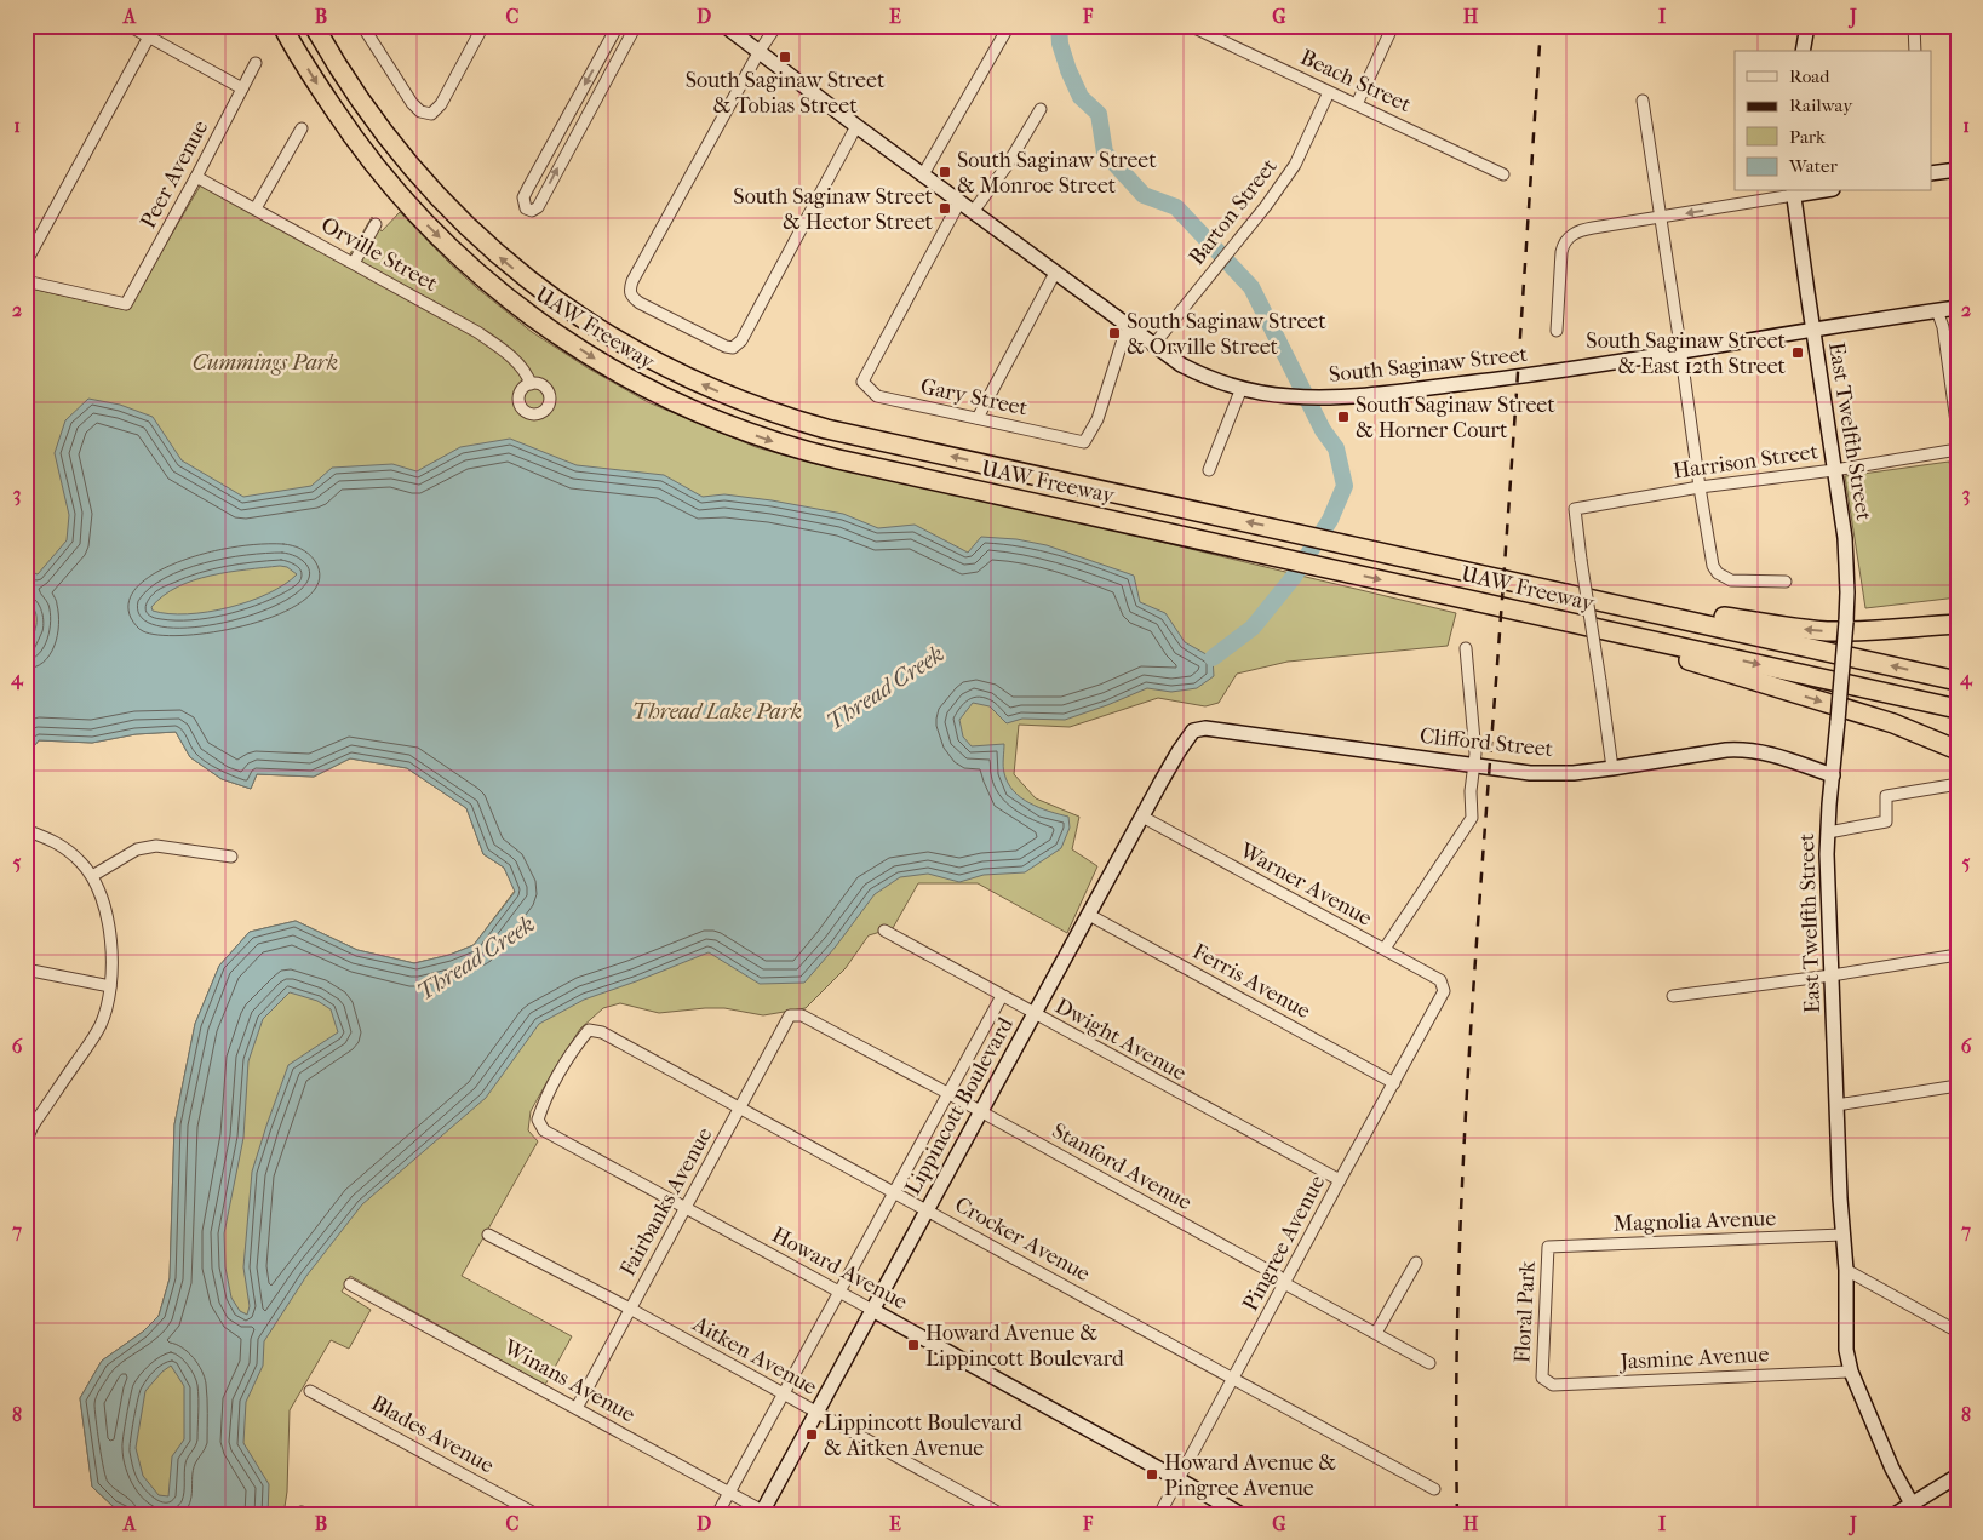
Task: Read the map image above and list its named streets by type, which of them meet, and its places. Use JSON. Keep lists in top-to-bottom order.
{
  "streets": {
    "highway": ["UAW Freeway"],
    "street": [
      "Beach Street",
      "Peer Avenue",
      "Barton Street",
      "Orville Street",
      "South Saginaw Street",
      "Gary Street",
      "East Twelfth Street",
      "Harrison Street",
      "Clifford Street",
      "Warner Avenue",
      "Ferris Avenue",
      "Dwight Avenue",
      "Lippincott Boulevard",
      "Stanford Avenue",
      "Fairbanks Avenue",
      "Magnolia Avenue",
      "Crocker Avenue",
      "Pingree Avenue",
      "Howard Avenue",
      "Floral Park",
      "Aitken Avenue",
      "Jasmine Avenue",
      "Winans Avenue",
      "Blades Avenue"
    ]
  },
  "crossings": [
    ["Beach Street", "Barton Street"],
    ["Peer Avenue", "Orville Street"],
    ["Barton Street", "South Saginaw Street"],
    ["South Saginaw Street", "Gary Street"],
    ["South Saginaw Street", "East Twelfth Street"],
    ["East Twelfth Street", "Harrison Street"],
    ["East Twelfth Street", "Clifford Street"],
    ["East Twelfth Street", "Magnolia Avenue"],
    ["East Twelfth Street", "Jasmine Avenue"],
    ["Harrison Street", "Clifford Street"],
    ["Clifford Street", "Lippincott Boulevard"],
    ["Warner Avenue", "Lippincott Boulevard"],
    ["Warner Avenue", "Pingree Avenue"],
    ["Ferris Avenue", "Lippincott Boulevard"],
    ["Ferris Avenue", "Pingree Avenue"],
    ["Dwight Avenue", "Lippincott Boulevard"],
    ["Dwight Avenue", "Pingree Avenue"],
    ["Lippincott Boulevard", "Stanford Avenue"],
    ["Lippincott Boulevard", "Crocker Avenue"],
    ["Lippincott Boulevard", "Howard Avenue"],
    ["Lippincott Boulevard", "Aitken Avenue"],
    ["Lippincott Boulevard", "Winans Avenue"],
    ["Stanford Avenue", "Fairbanks Avenue"],
    ["Stanford Avenue", "Pingree Avenue"],
    ["Fairbanks Avenue", "Crocker Avenue"],
    ["Fairbanks Avenue", "Howard Avenue"],
    ["Fairbanks Avenue", "Aitken Avenue"],
    ["Fairbanks Avenue", "Winans Avenue"],
    ["Magnolia Avenue", "Floral Park"],
    ["Crocker Avenue", "Pingree Avenue"],
    ["Crocker Avenue", "Howard Avenue"],
    ["Pingree Avenue", "Howard Avenue"],
    ["Floral Park", "Jasmine Avenue"]
  ],
  "water": ["Thread Creek"],
  "parks": ["Cummings Park", "Thread Lake Park"],
  "places": {
    "transit": [
      "South Saginaw Street & Tobias Street",
      "South Saginaw Street & Monroe Street",
      "South Saginaw Street & Hector Street",
      "South Saginaw Street & Orville Street",
      "South Saginaw Street & East 12th Street",
      "South Saginaw Street & Horner Court",
      "Howard Avenue & Lippincott Boulevard",
      "Lippincott Boulevard & Aitken Avenue",
      "Howard Avenue & Pingree Avenue"
    ]
  },
  "legend": [
    "Road",
    "Railway",
    "Park",
    "Water"
  ],
  "grid": {
    "columns": [
      "A",
      "B",
      "C",
      "D",
      "E",
      "F",
      "G",
      "H",
      "I",
      "J"
    ],
    "rows": [
      "1",
      "2",
      "3",
      "4",
      "5",
      "6",
      "7",
      "8"
    ]
  }
}
